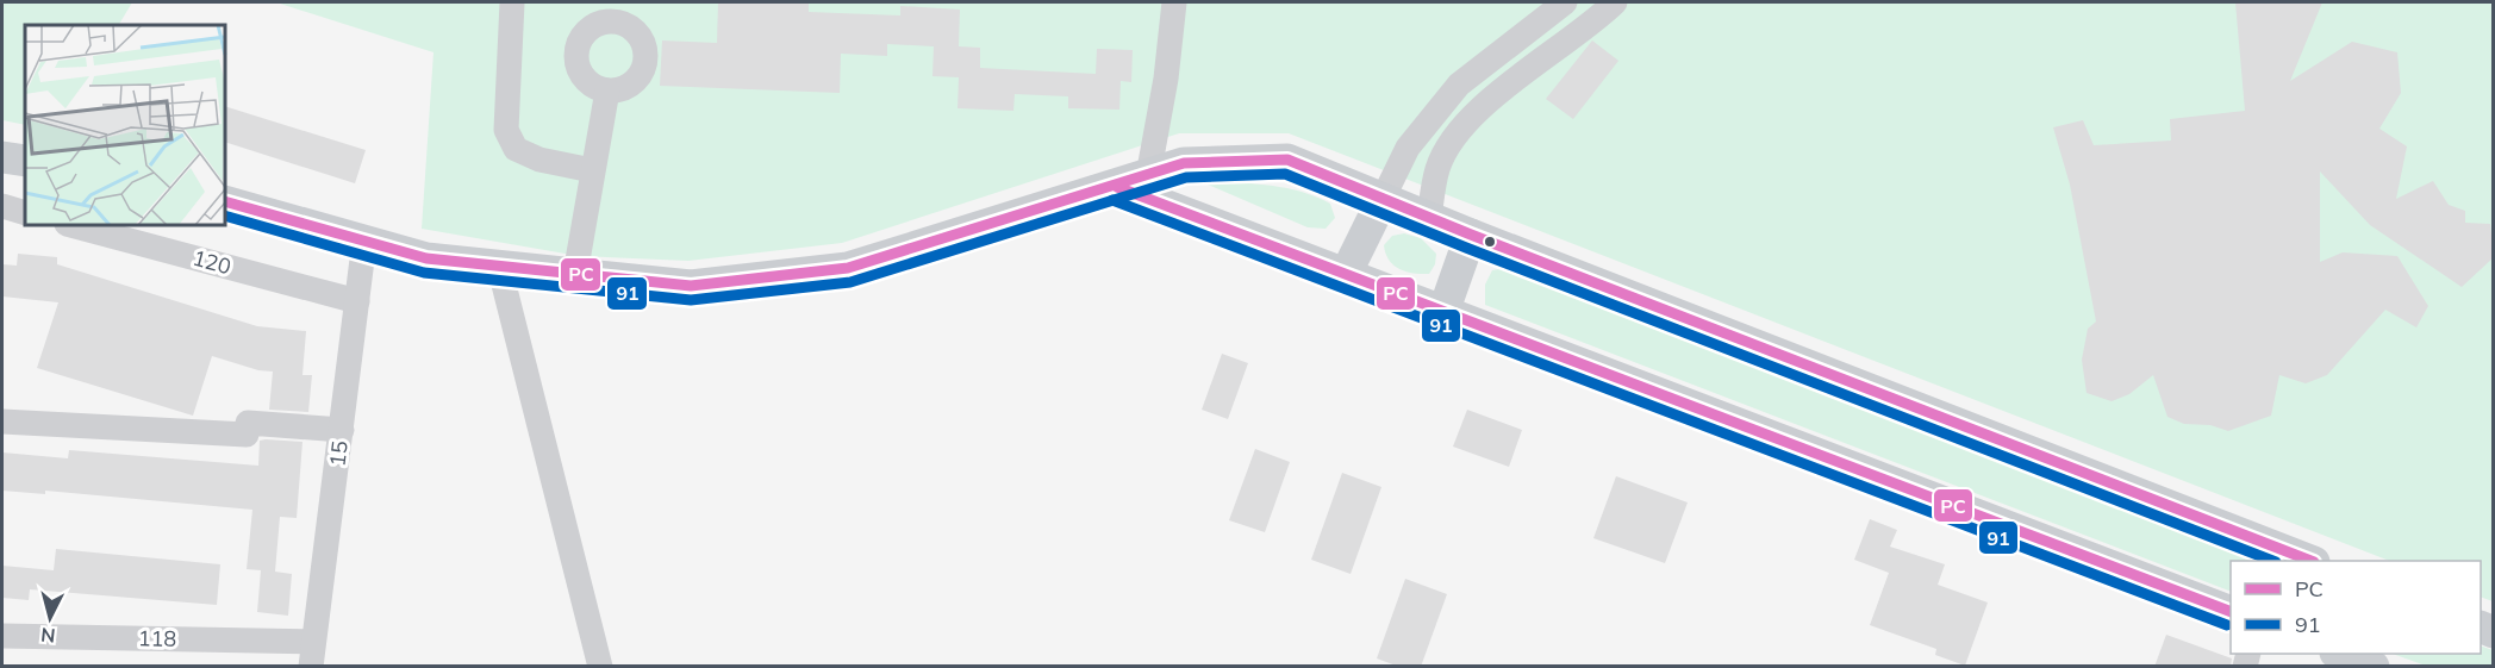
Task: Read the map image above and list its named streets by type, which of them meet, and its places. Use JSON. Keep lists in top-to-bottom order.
{
  "streets": {
    "street": ["120", "15", "118"]
  },
  "crossings": [
    ["120", "15"],
    ["15", "118"]
  ],
  "lines": ["transit line PC", "transit line 91"],
  "legend": ["PC", "91"],
  "north": "bottom"
}
